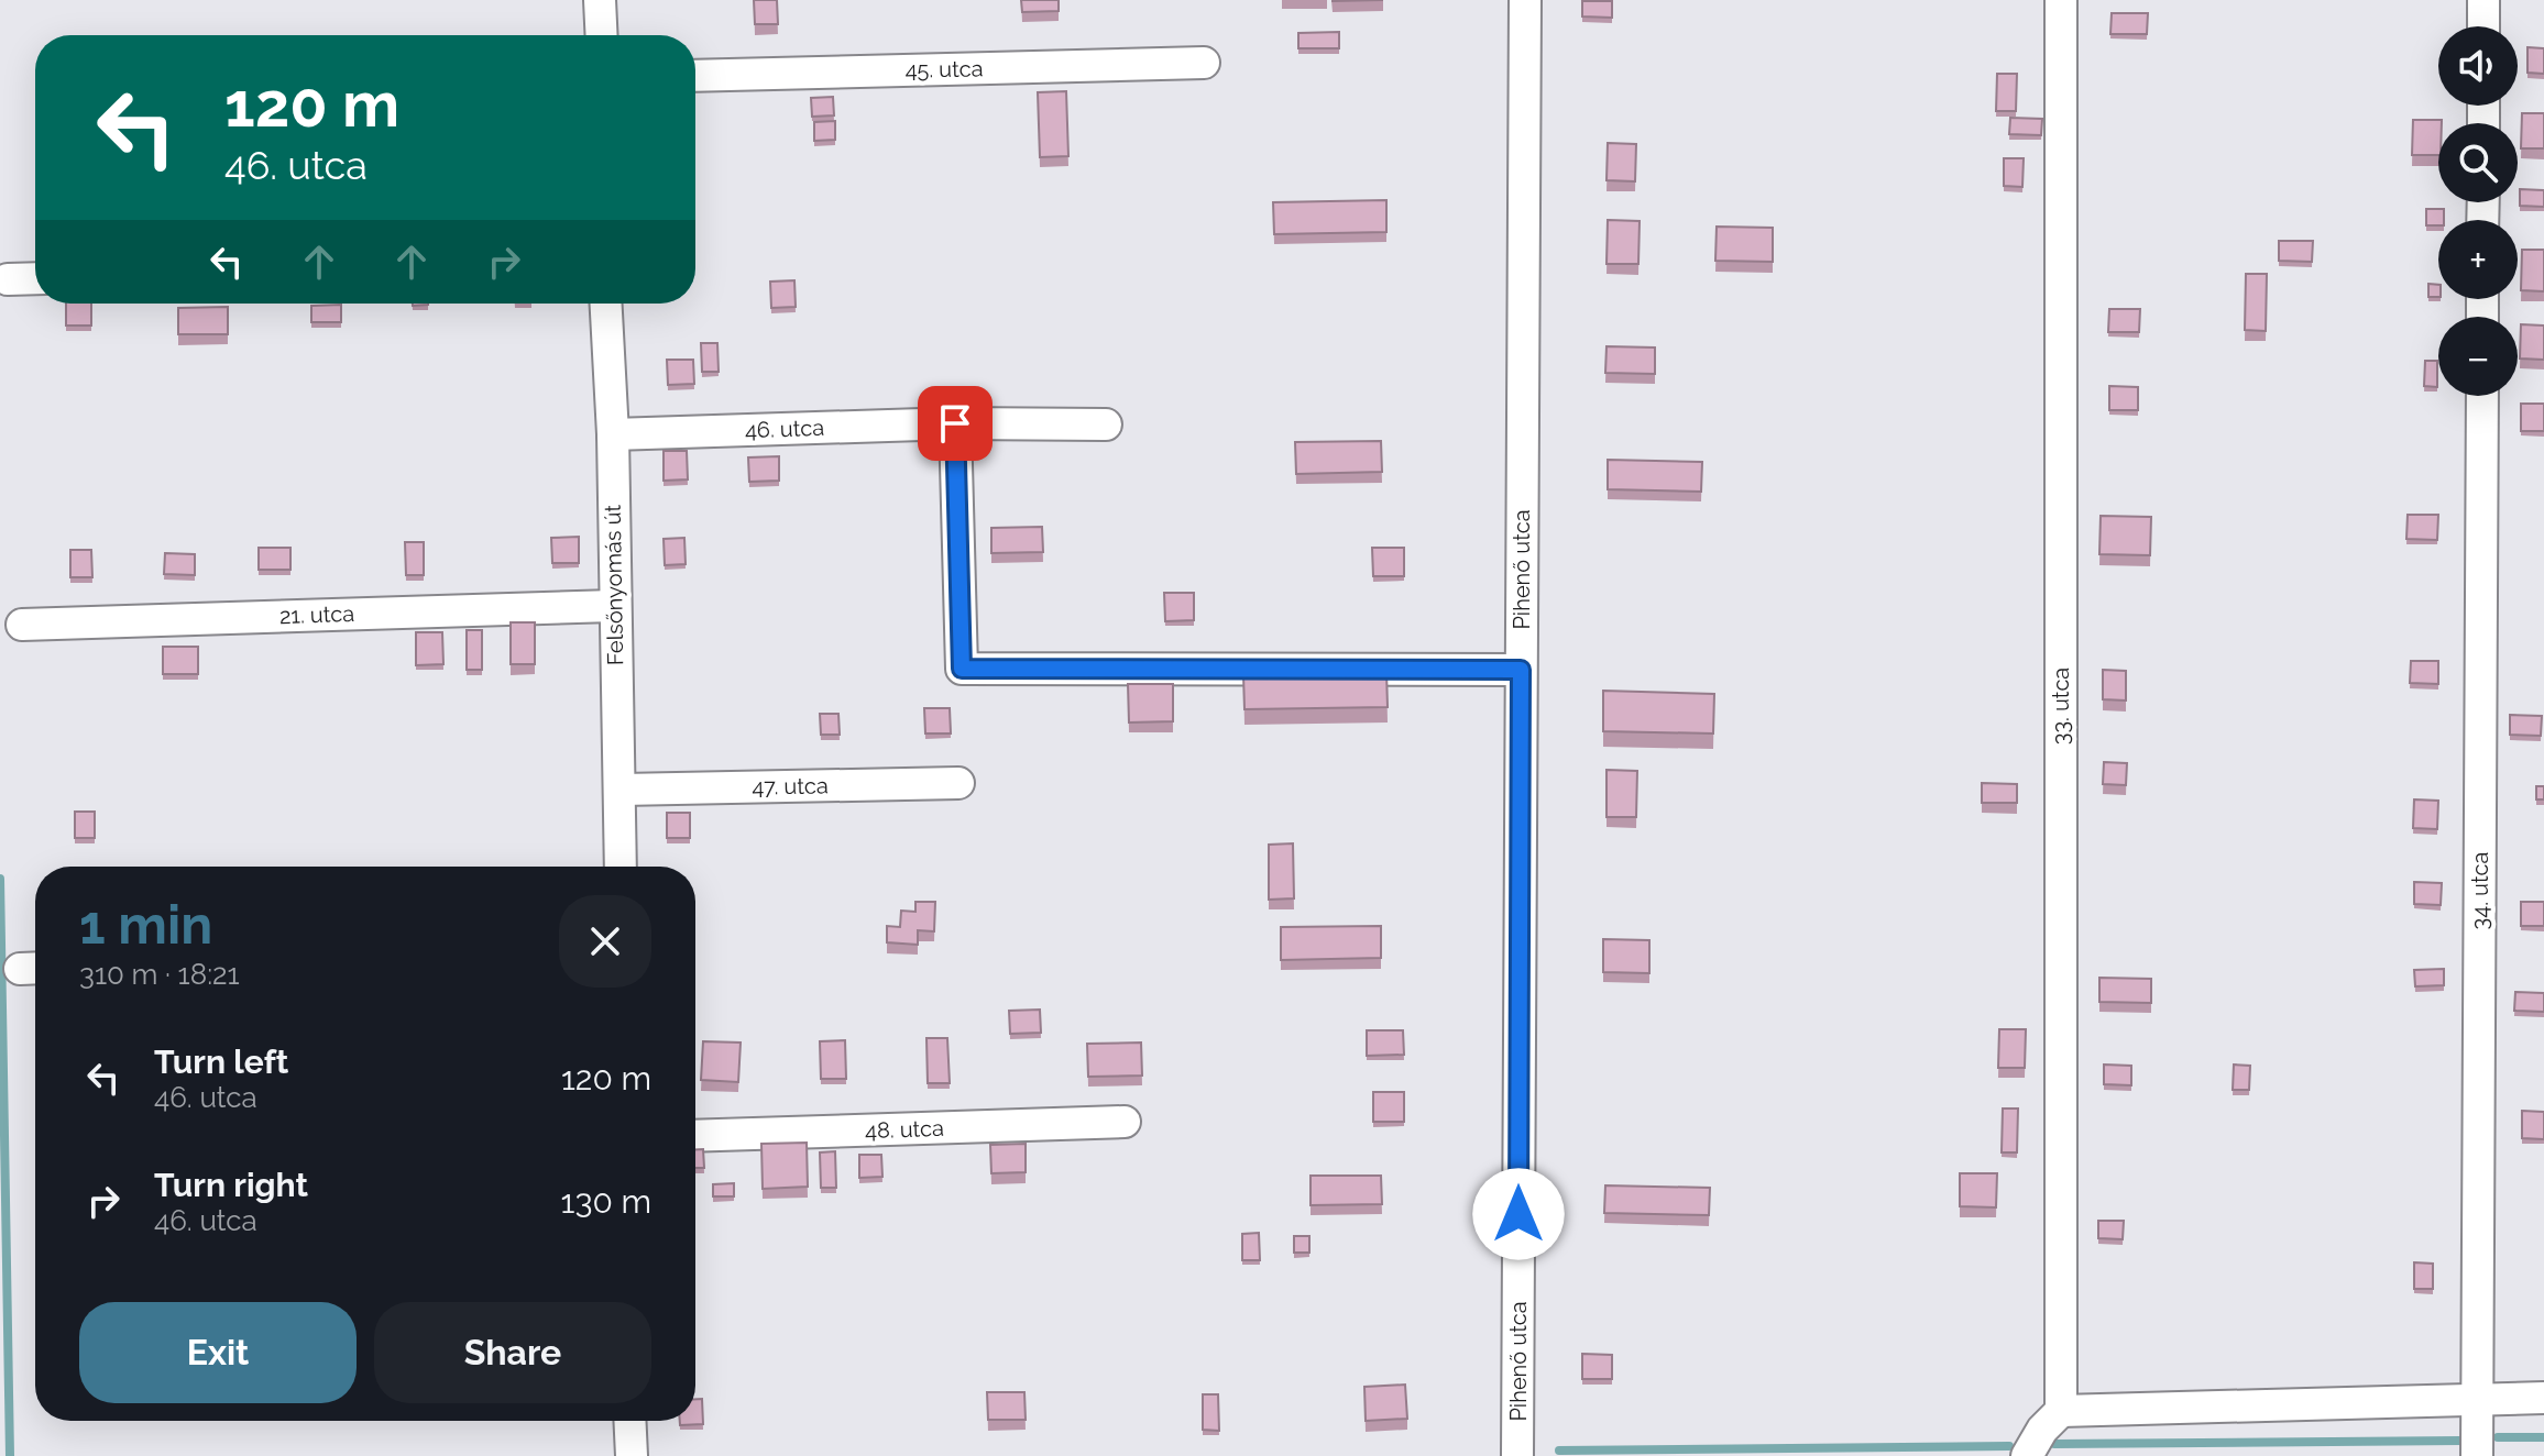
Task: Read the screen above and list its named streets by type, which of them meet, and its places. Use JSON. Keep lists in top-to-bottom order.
{
  "streets": {
    "street": [
      "45. utca",
      "46. utca",
      "Pihenő utca",
      "Felsőnyomás út",
      "21. utca",
      "33. utca",
      "47. utca",
      "34. utca",
      "48. utca"
    ]
  },
  "crossings": [
    ["46. utca", "Felsőnyomás út"],
    ["Felsőnyomás út", "21. utca"],
    ["Felsőnyomás út", "47. utca"]
  ],
  "page": {
    "map_buttons": ["+", "−"],
    "turn": ["120 m", "46. utca"],
    "heading": ["1 min", "310 m · 18:21"],
    "list": [
      {
        "name": "Turn left",
        "note": "46. utca",
        "value": "120 m"
      },
      {
        "name": "Turn right",
        "note": "46. utca",
        "value": "130 m"
      }
    ],
    "buttons": ["Exit", "Share"]
  }
}
